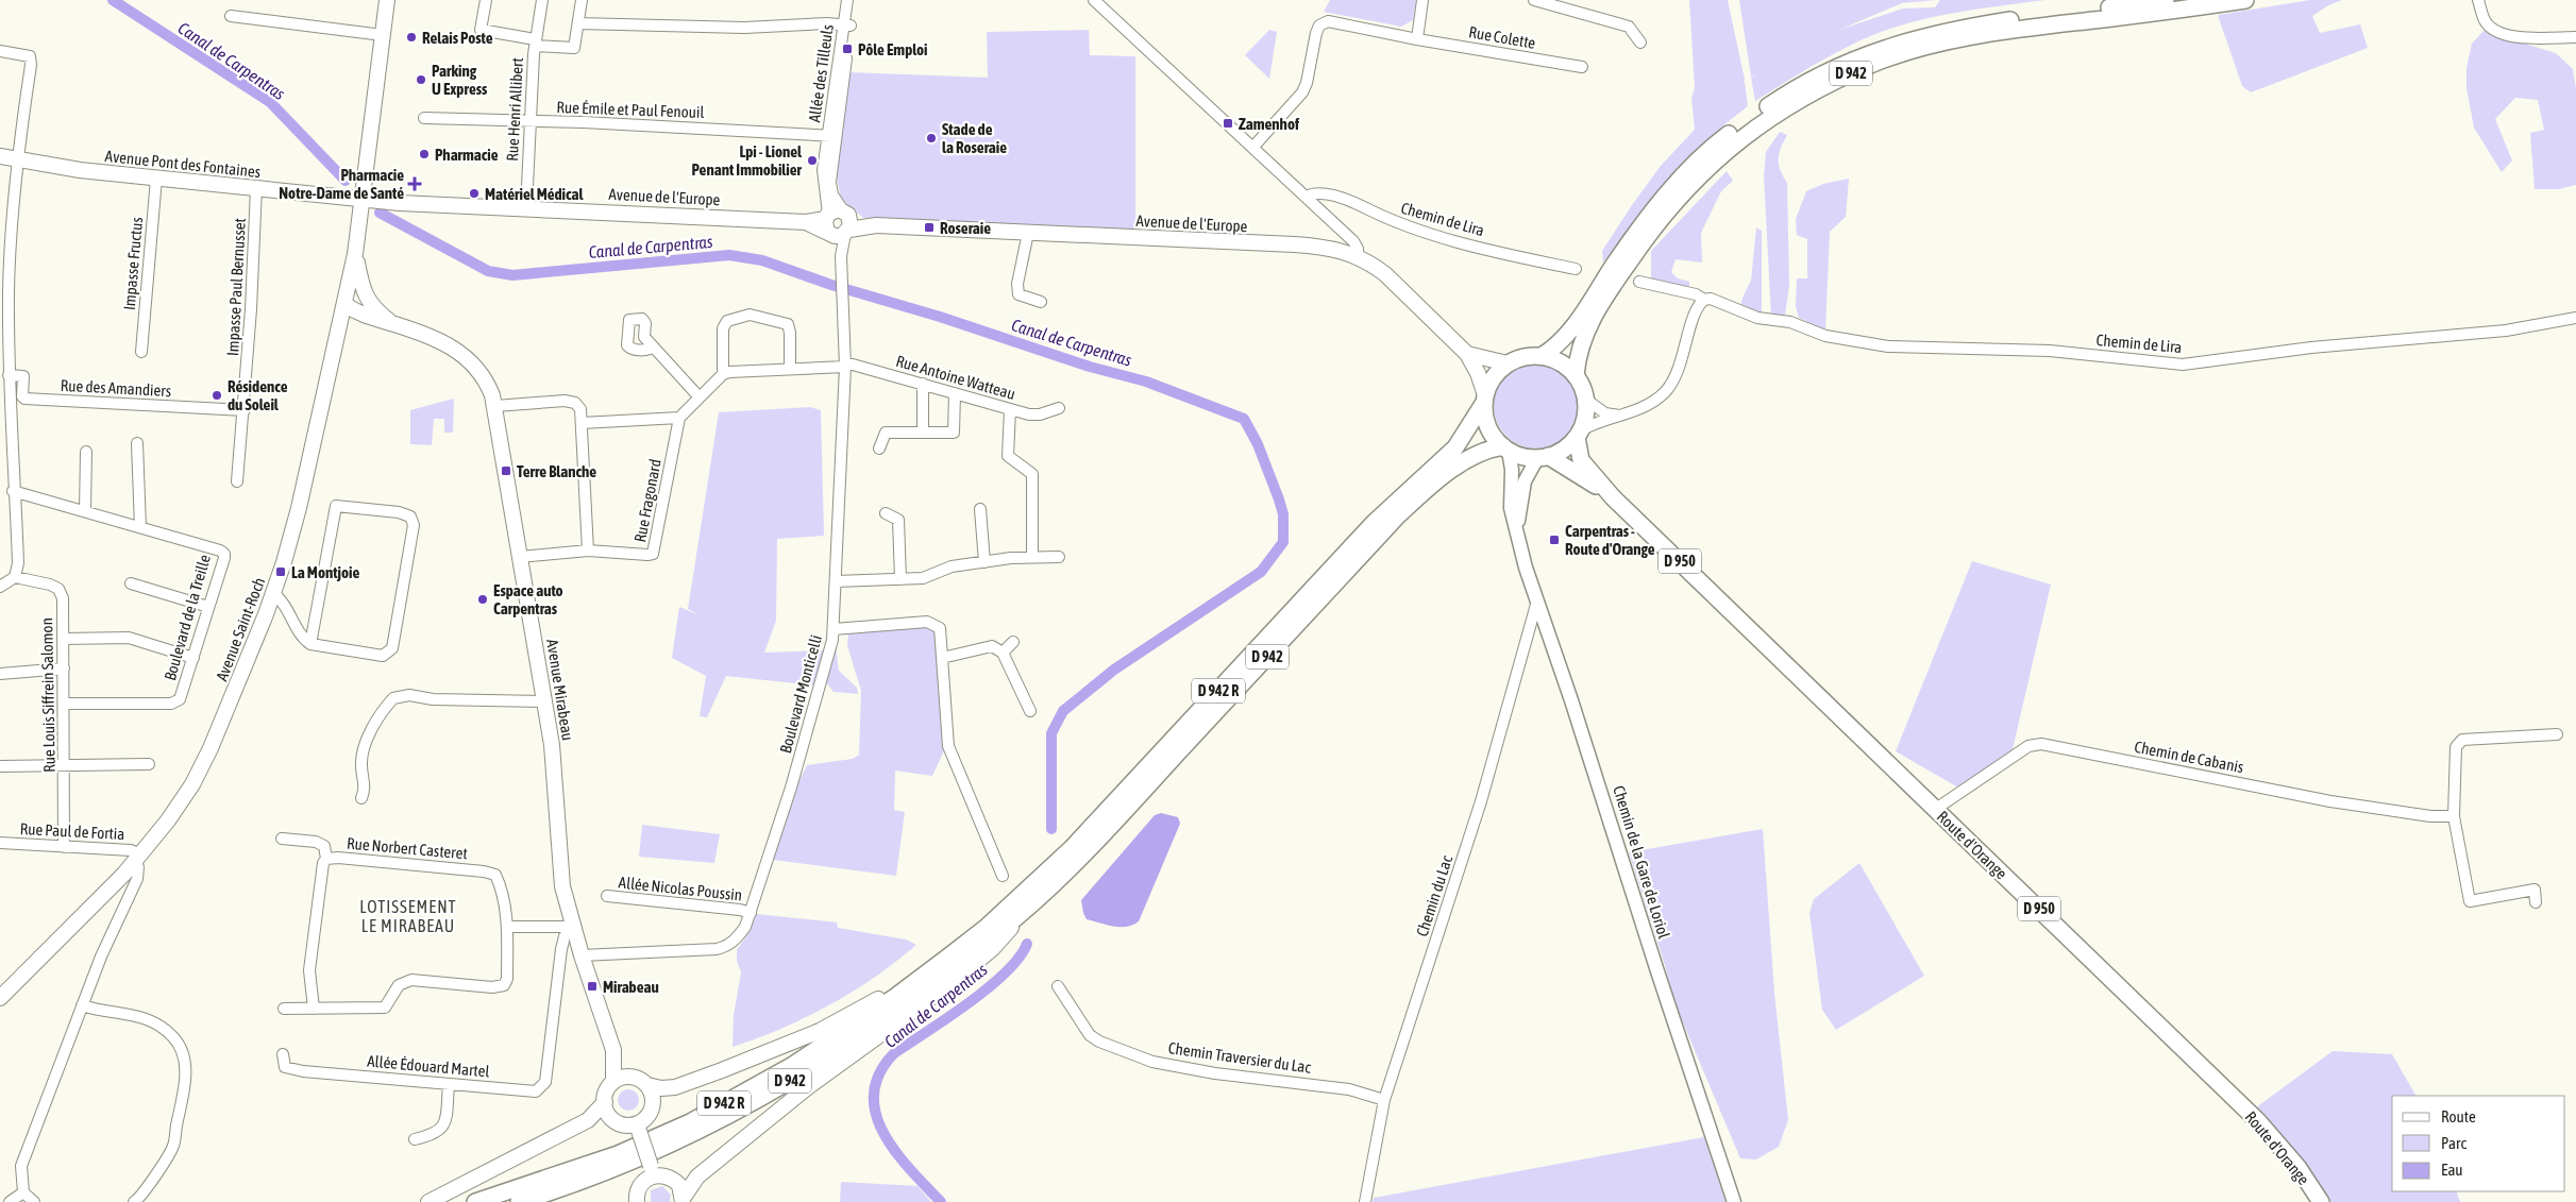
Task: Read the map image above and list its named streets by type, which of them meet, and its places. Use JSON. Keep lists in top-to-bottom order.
{
  "streets": {
    "main road": [
      "D 942",
      "Avenue Pont des Fontaines",
      "Avenue de l'Europe",
      "D 950",
      "Avenue Saint-Roch",
      "Avenue Mirabeau",
      "D 942 R",
      "Route d'Orange"
    ],
    "street": [
      "Rue Colette",
      "Allée des Tilleuls",
      "Rue Henri Allibert",
      "Rue Émile et Paul Fenouil",
      "Chemin de Lira",
      "Impasse Fructus",
      "Impasse Paul Bernusset",
      "Rue Antoine Watteau",
      "Rue des Amandiers",
      "Rue Fragonard",
      "Boulevard de la Treille",
      "Boulevard Monticelli",
      "Rue Louis Siffrein Salomon",
      "Chemin de Cabanis",
      "Rue Paul de Fortia",
      "Rue Norbert Casteret",
      "Chemin de la Gare de Loriol",
      "Allée Nicolas Poussin",
      "Chemin du Lac",
      "Chemin Traversier du Lac",
      "Allée Édouard Martel"
    ]
  },
  "crossings": [
    ["Allée des Tilleuls", "Rue Émile et Paul Fenouil"],
    ["Allée des Tilleuls", "Avenue de l'Europe"],
    ["Allée des Tilleuls", "Boulevard Monticelli"],
    ["D 942", "Avenue de l'Europe"],
    ["D 942", "D 950"],
    ["D 942", "D 942 R"],
    ["D 942", "Route d'Orange"],
    ["D 942", "Chemin de la Gare de Loriol"],
    ["Rue Henri Allibert", "Rue Émile et Paul Fenouil"],
    ["Rue Henri Allibert", "Avenue de l'Europe"],
    ["Avenue Pont des Fontaines", "Avenue de l'Europe"],
    ["Avenue Pont des Fontaines", "Impasse Fructus"],
    ["Avenue Pont des Fontaines", "Impasse Paul Bernusset"],
    ["Avenue Pont des Fontaines", "Avenue Saint-Roch"],
    ["Avenue de l'Europe", "D 950"],
    ["Avenue de l'Europe", "Avenue Saint-Roch"],
    ["Avenue de l'Europe", "D 942 R"],
    ["Avenue de l'Europe", "Boulevard Monticelli"],
    ["Avenue de l'Europe", "Route d'Orange"],
    ["Avenue de l'Europe", "Chemin de la Gare de Loriol"],
    ["Impasse Paul Bernusset", "Rue des Amandiers"],
    ["Rue Antoine Watteau", "Boulevard Monticelli"],
    ["Rue Fragonard", "Avenue Mirabeau"],
    ["D 950", "D 942 R"],
    ["D 950", "Route d'Orange"],
    ["D 950", "Chemin de la Gare de Loriol"],
    ["Boulevard de la Treille", "Rue Louis Siffrein Salomon"],
    ["Avenue Saint-Roch", "Avenue Mirabeau"],
    ["Avenue Saint-Roch", "Rue Paul de Fortia"],
    ["Avenue Mirabeau", "Boulevard Monticelli"],
    ["Avenue Mirabeau", "Allée Édouard Martel"],
    ["D 942 R", "Route d'Orange"],
    ["D 942 R", "Chemin de la Gare de Loriol"],
    ["Boulevard Monticelli", "Allée Nicolas Poussin"],
    ["Rue Louis Siffrein Salomon", "Rue Paul de Fortia"],
    ["Chemin de Cabanis", "Route d'Orange"],
    ["Route d'Orange", "Chemin de la Gare de Loriol"],
    ["Chemin de la Gare de Loriol", "Chemin du Lac"],
    ["Chemin du Lac", "Chemin Traversier du Lac"]
  ],
  "districts": ["LOTISSEMENT LE MIRABEAU"],
  "water": ["Canal de Carpentras"],
  "places": {
    "other": [
      "Relais Poste",
      "Parking U Express",
      "Stade de la Roseraie",
      "Pharmacie",
      "Lpi - Lionel Penant Immobilier",
      "Matériel Médical",
      "Résidence du Soleil",
      "Espace auto Carpentras"
    ],
    "transit": [
      "Pôle Emploi",
      "Zamenhof",
      "Roseraie",
      "Terre Blanche",
      "Carpentras - Route d'Orange",
      "La Montjoie",
      "Mirabeau"
    ],
    "health": ["Pharmacie Notre-Dame de Santé"]
  },
  "legend": ["Route", "Parc", "Eau"]
}
